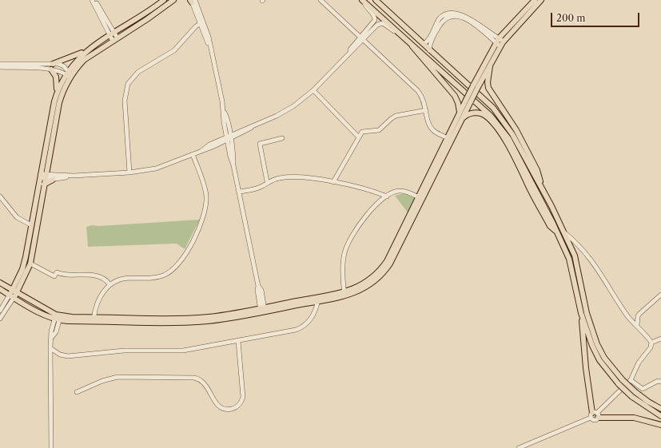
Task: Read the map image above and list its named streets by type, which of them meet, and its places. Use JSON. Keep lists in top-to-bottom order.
{
  "scale_bar": "200 m"
}
